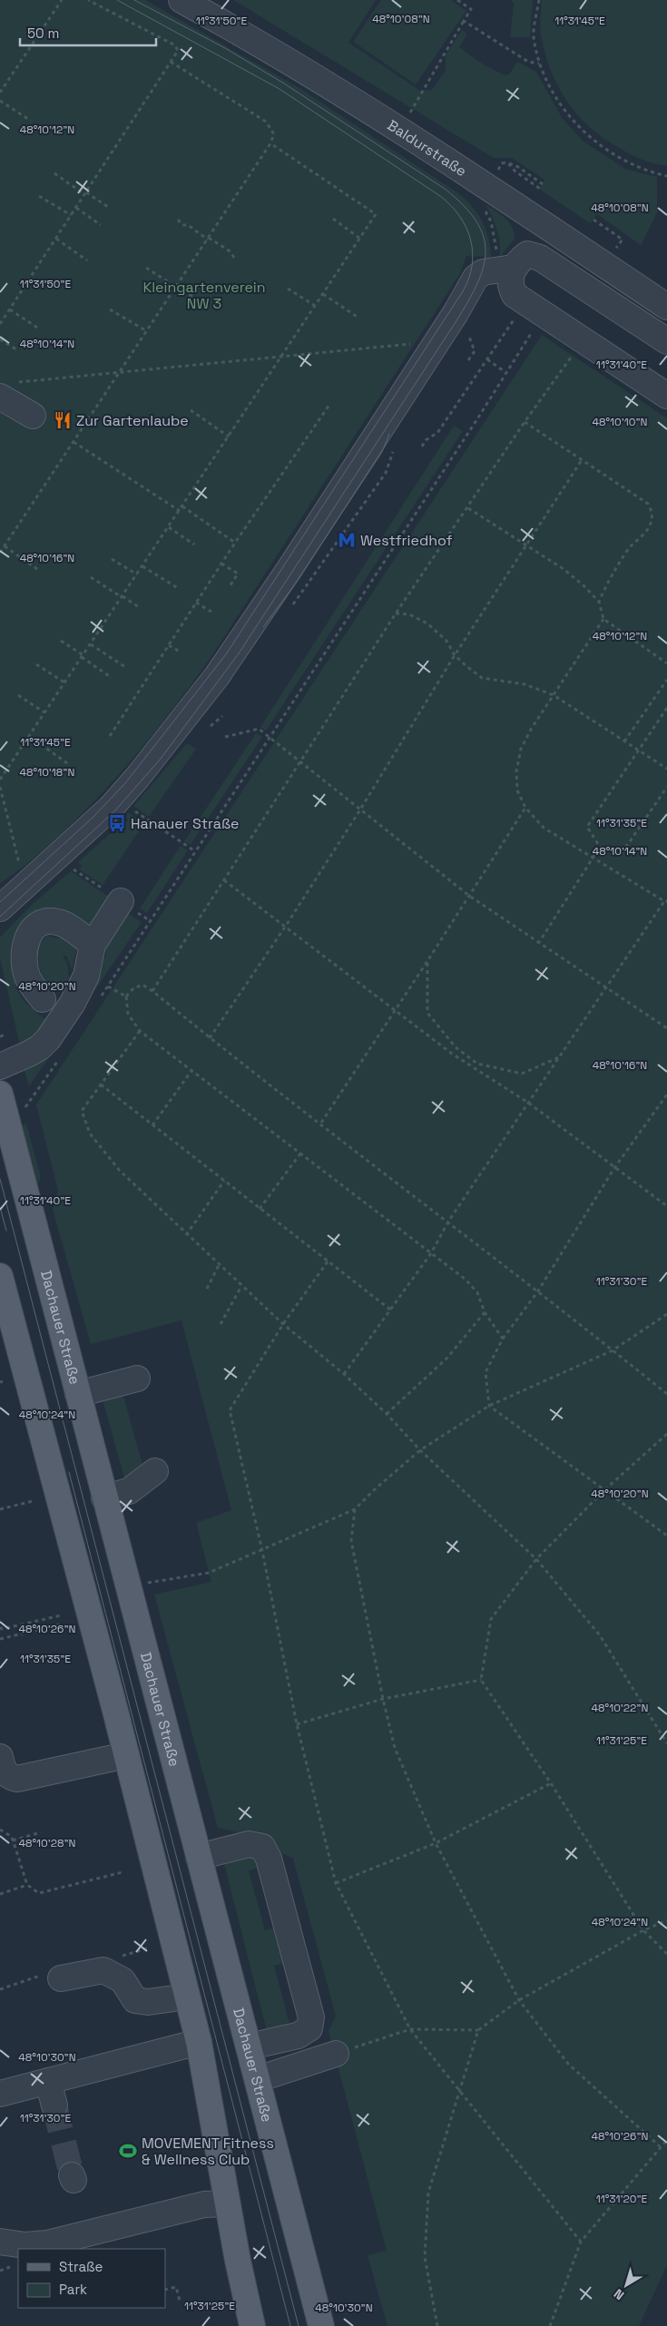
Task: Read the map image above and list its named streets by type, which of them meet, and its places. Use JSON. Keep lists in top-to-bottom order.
{
  "streets": {
    "main road": ["Dachauer Straße"],
    "street": ["Baldurstraße"]
  },
  "parks": ["Kleingartenverein NW 3"],
  "places": {
    "restaurant": ["Zur Gartenlaube"],
    "metro station": ["Westfriedhof"],
    "bus stop": ["Hanauer Straße"],
    "sports": ["MOVEMENT Fitness & Wellness Club"]
  },
  "legend": ["Straße", "Park"],
  "scale_bar": "50 m",
  "north": "bottom left",
  "coordinates": [
    "48°10'08\"N",
    "11°31'50\"E",
    "11°31'45\"E",
    "48°10'12\"N",
    "48°10'14\"N",
    "11°31'40\"E",
    "48°10'10\"N",
    "48°10'16\"N",
    "48°10'18\"N",
    "11°31'35\"E",
    "48°10'20\"N",
    "11°31'30\"E",
    "48°10'24\"N",
    "48°10'26\"N",
    "48°10'22\"N",
    "11°31'25\"E",
    "48°10'28\"N",
    "48°10'30\"N",
    "11°31'20\"E"
  ]
}
